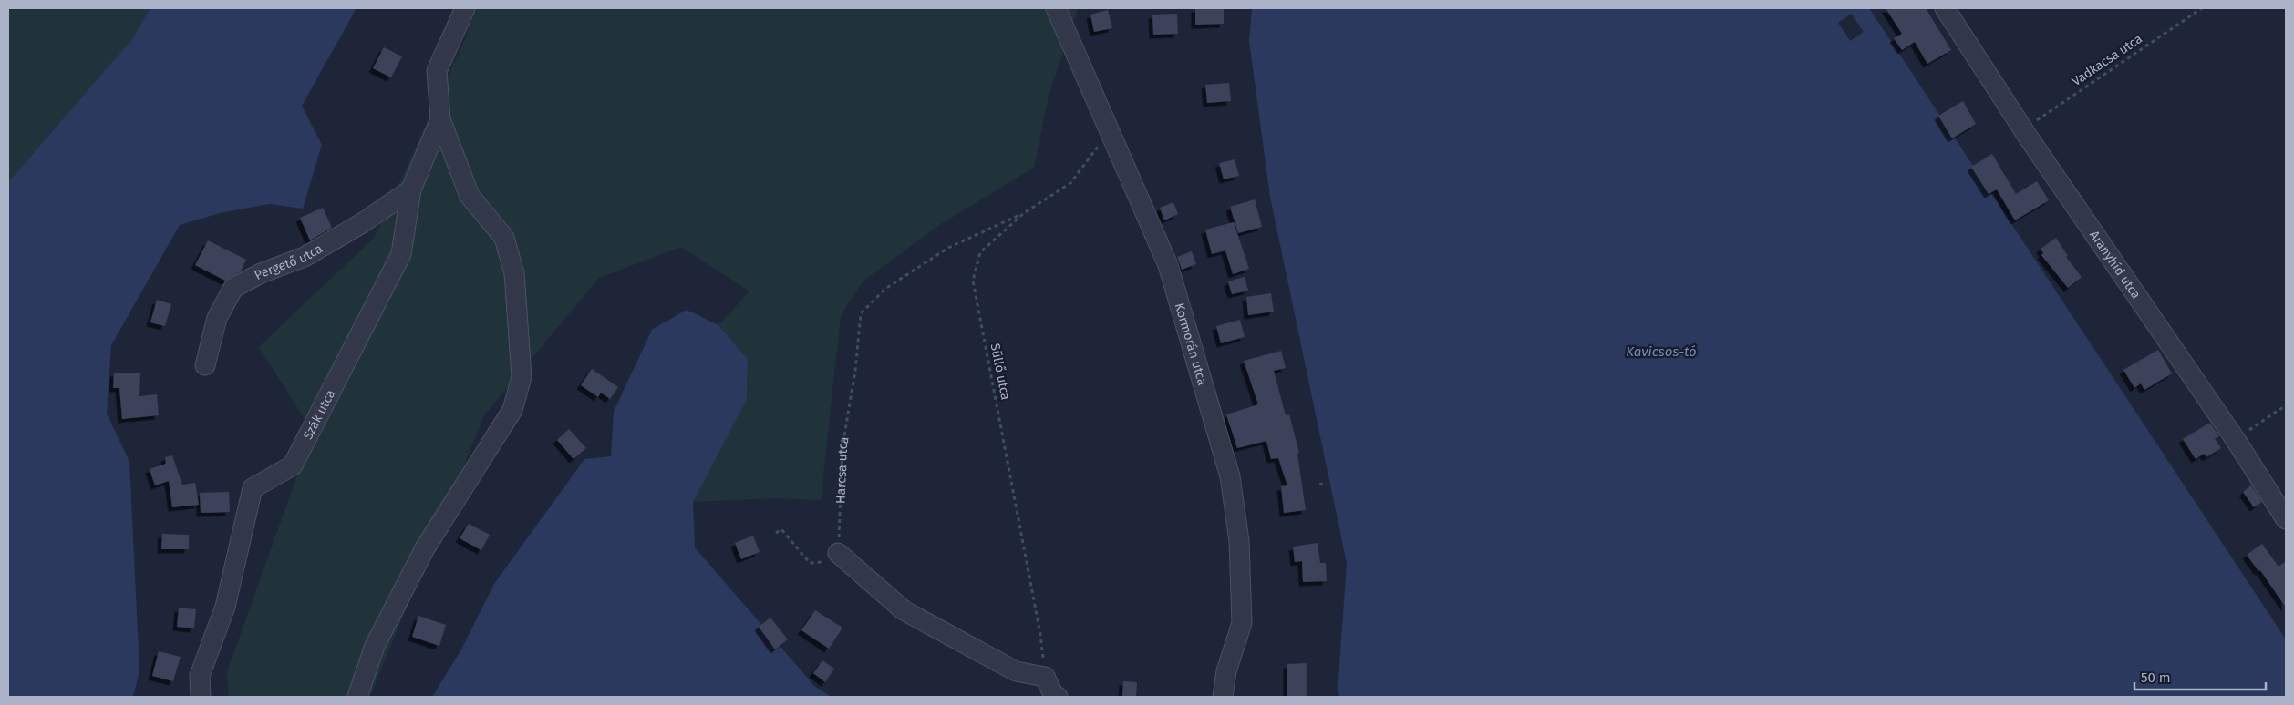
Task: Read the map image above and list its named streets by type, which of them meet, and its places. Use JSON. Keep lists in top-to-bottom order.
{
  "streets": {
    "street": [
      "Pergető utca",
      "Aranyhíd utca",
      "Kormorán utca",
      "Szák utca"
    ],
    "path": ["Vadkacsa utca", "Süllő utca", "Harcsa utca"]
  },
  "crossings": [
    ["Vadkacsa utca", "Aranyhíd utca"],
    ["Pergető utca", "Szák utca"],
    ["Kormorán utca", "Süllő utca"],
    ["Süllő utca", "Harcsa utca"]
  ],
  "water": ["Kavicsos-tó"],
  "scale_bar": "50 m"
}
